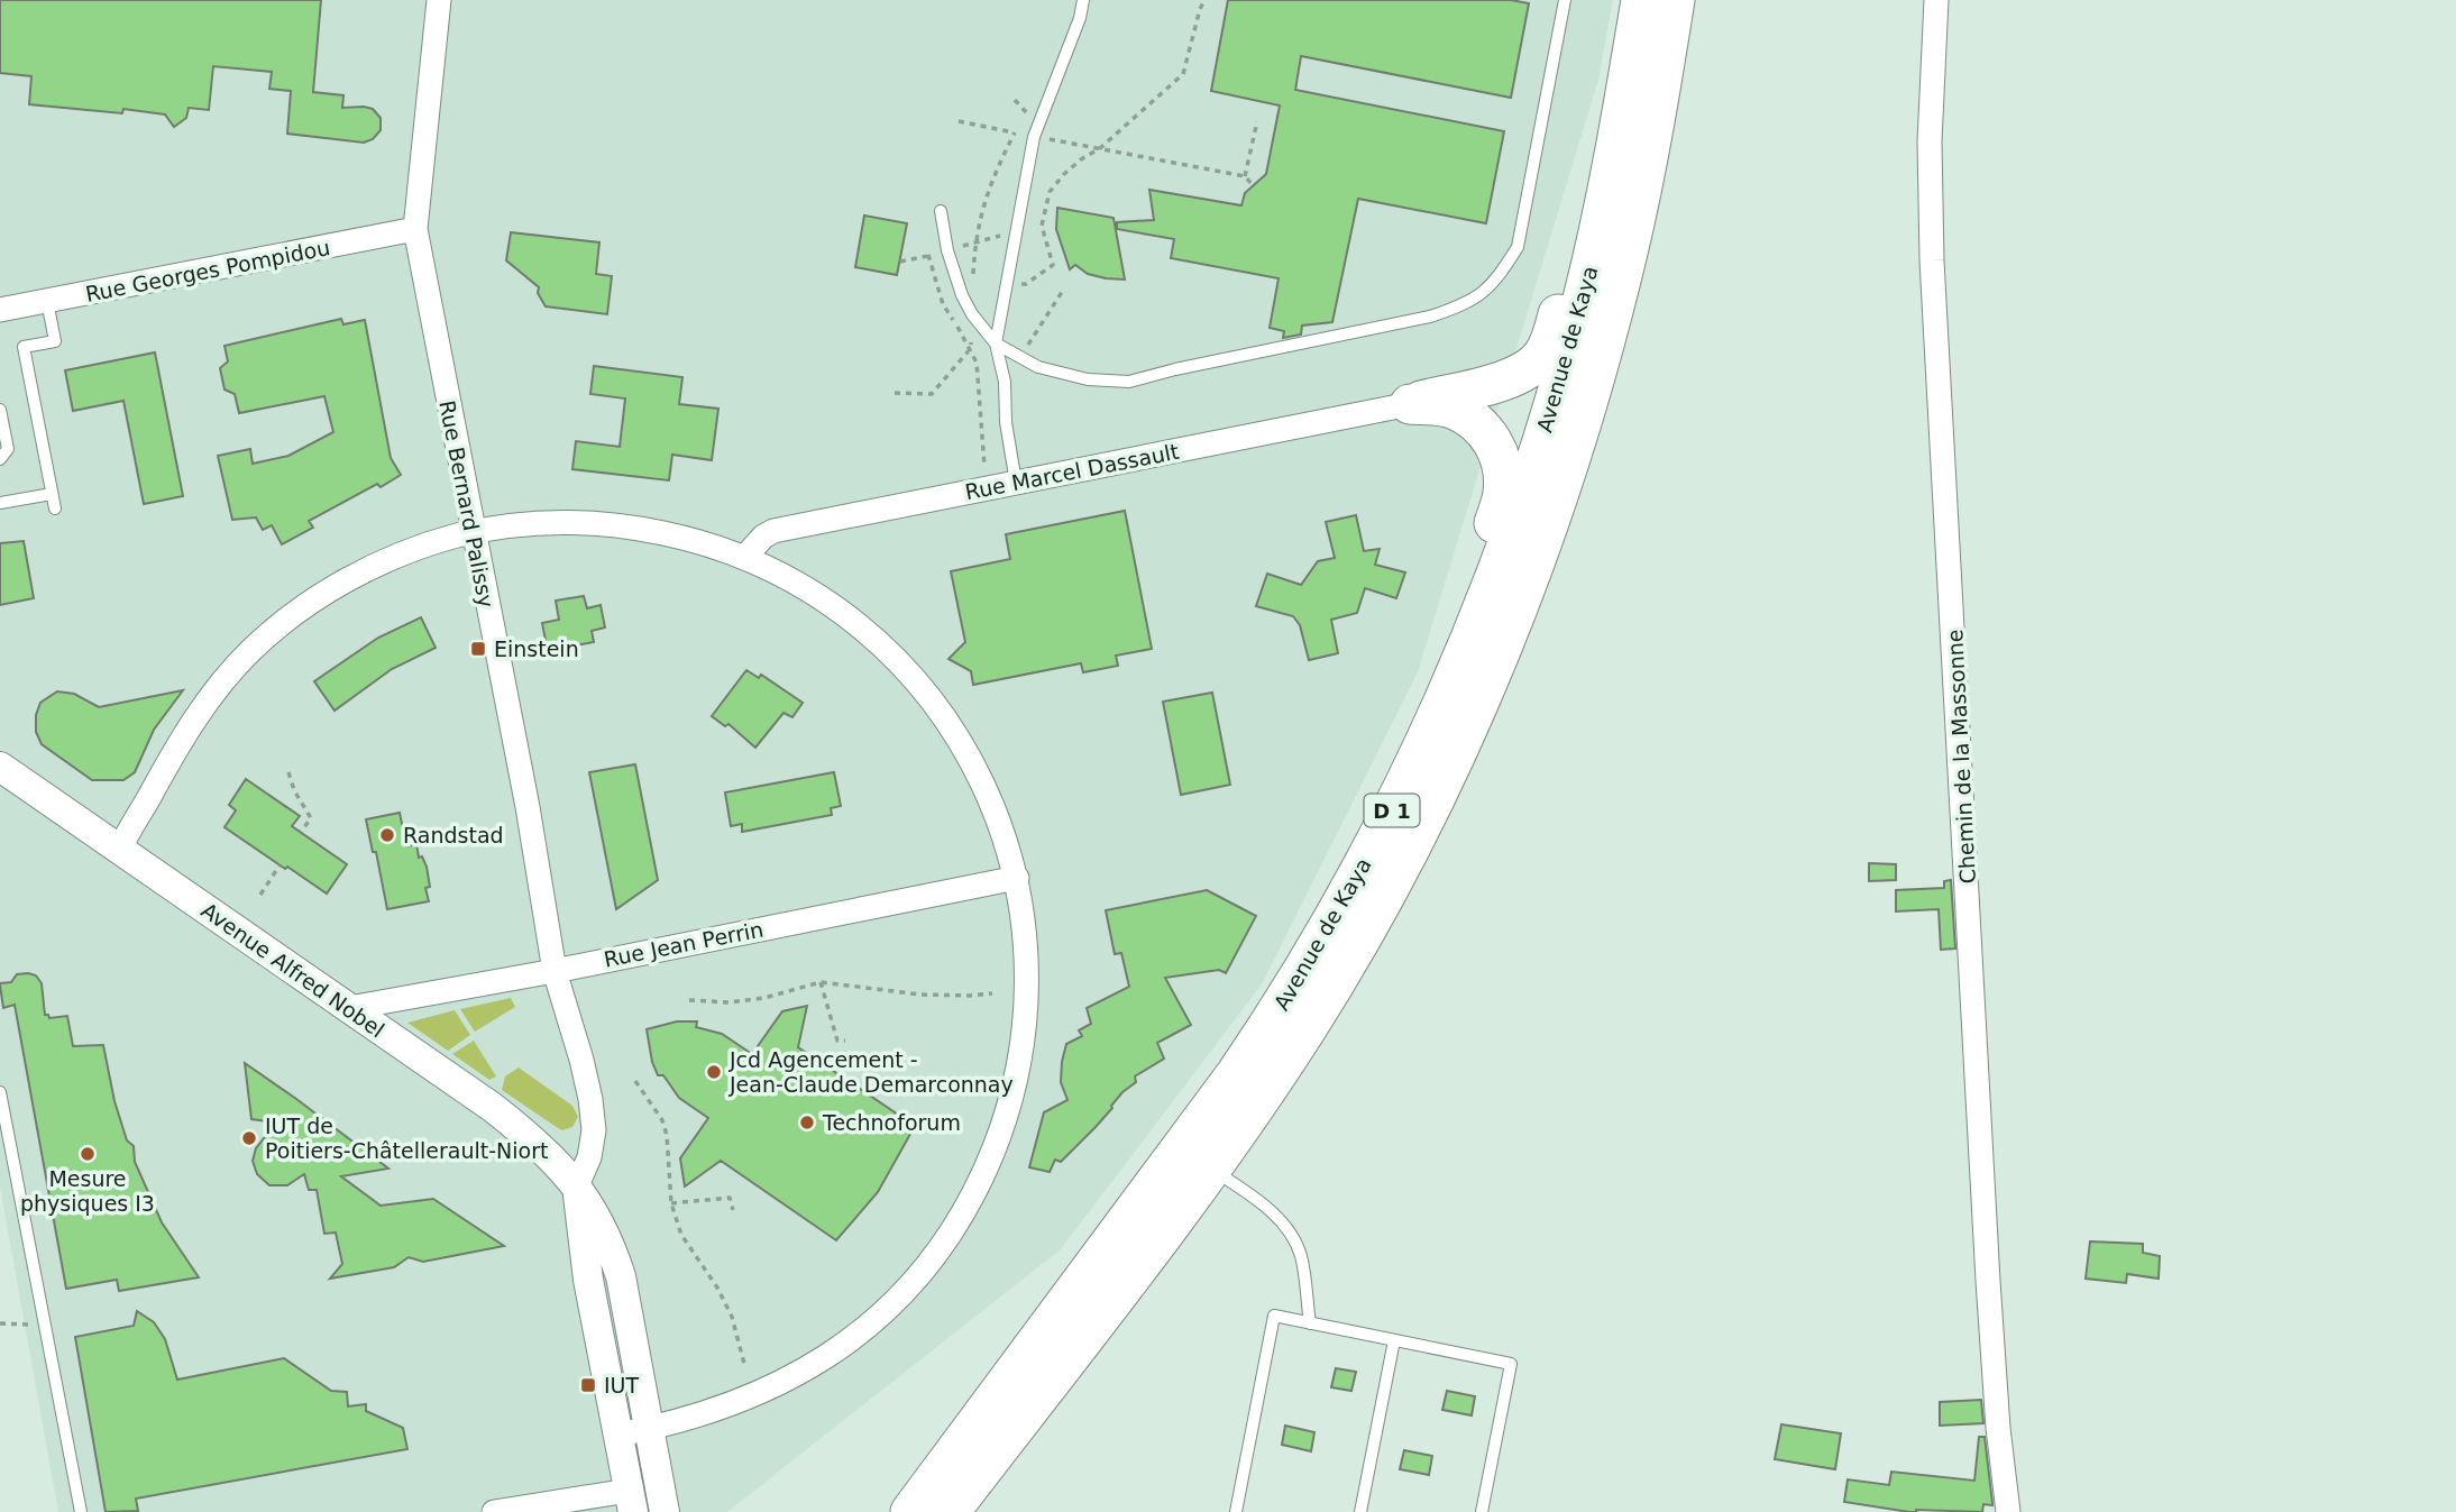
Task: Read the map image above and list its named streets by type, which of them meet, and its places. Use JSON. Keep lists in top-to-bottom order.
{
  "streets": {
    "main road": ["Avenue de Kaya", "D 1"],
    "street": [
      "Rue Georges Pompidou",
      "Rue Marcel Dassault",
      "Rue Bernard Palissy",
      "Chemin de la Massonne",
      "Rue Jean Perrin",
      "Avenue Alfred Nobel"
    ]
  },
  "crossings": [
    ["Rue Georges Pompidou", "Rue Bernard Palissy"],
    ["Rue Bernard Palissy", "Rue Jean Perrin"],
    ["Rue Bernard Palissy", "Avenue Alfred Nobel"],
    ["Rue Jean Perrin", "Avenue Alfred Nobel"]
  ],
  "places": {
    "transit": ["Einstein", "IUT"],
    "other": [
      "Randstad",
      "Jcd Agencement - Jean-Claude Demarconnay",
      "Technoforum",
      "IUT de Poitiers-Châtellerault-Niort",
      "Mesure physiques I3"
    ]
  }
}
